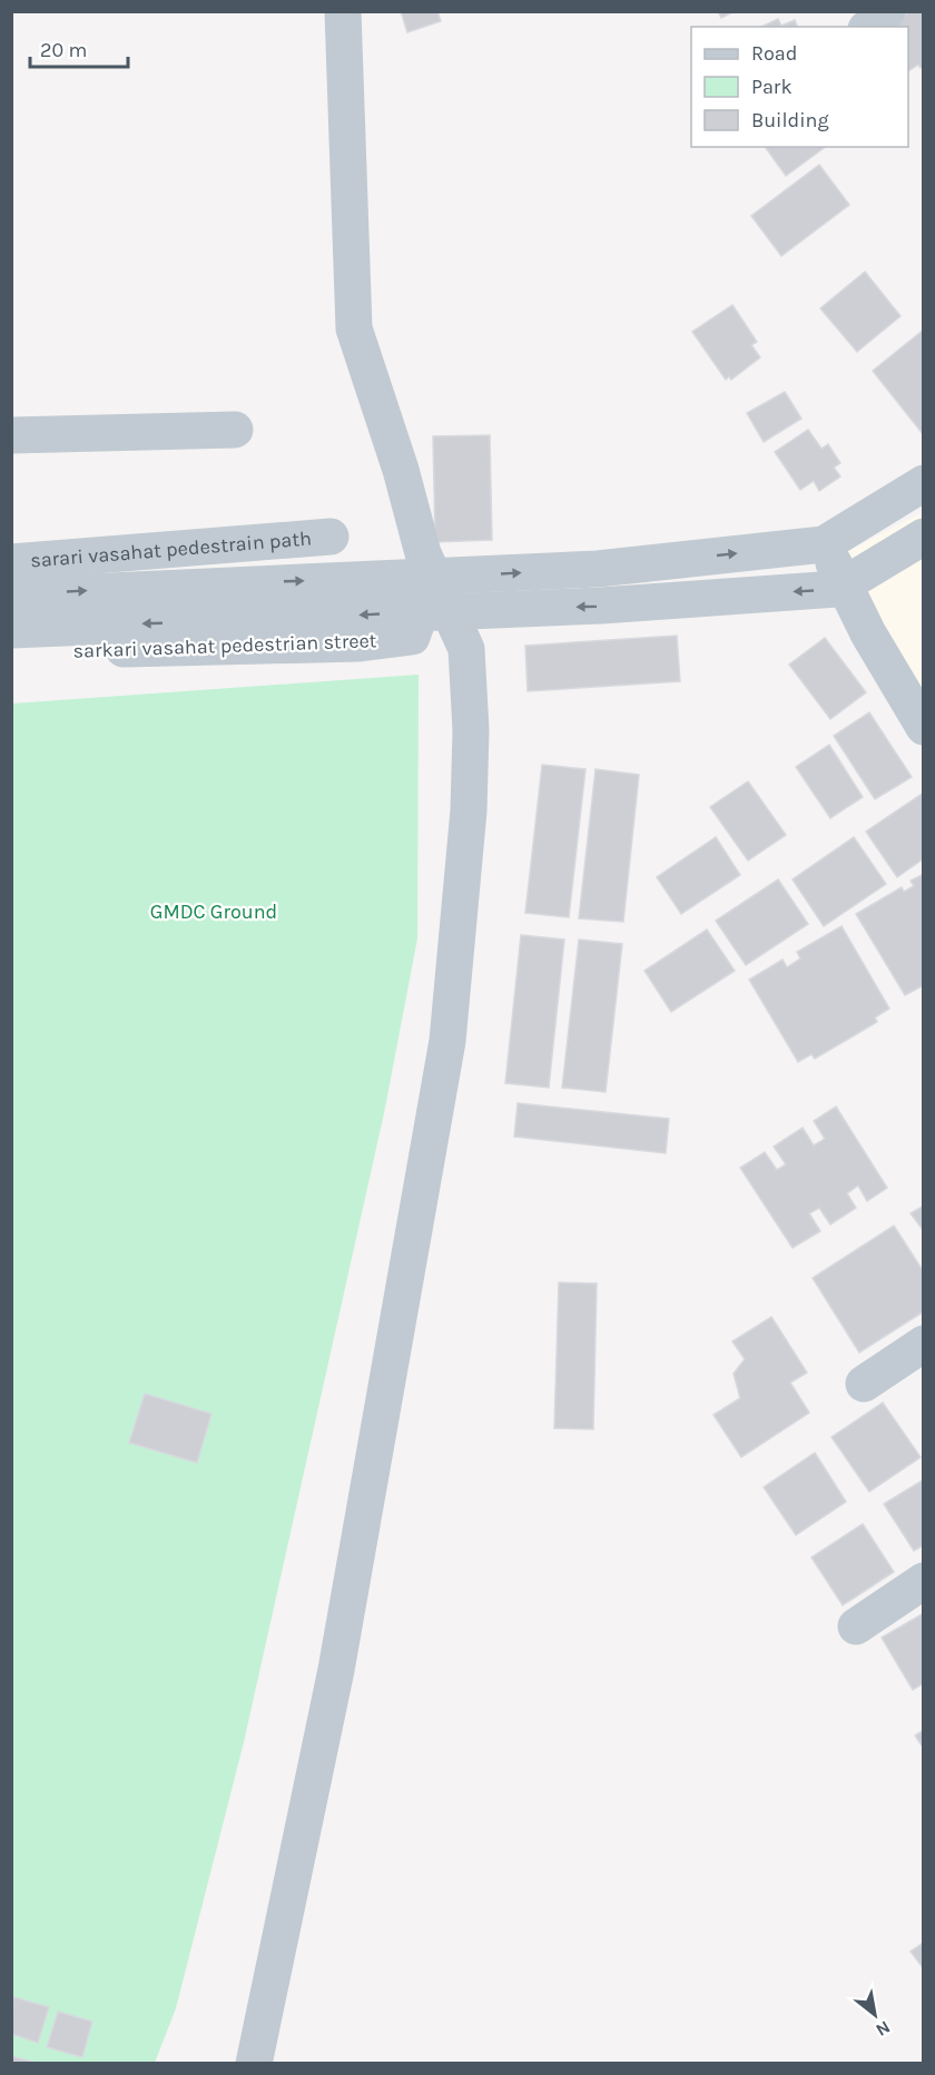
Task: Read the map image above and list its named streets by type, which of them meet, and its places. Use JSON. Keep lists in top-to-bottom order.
{
  "streets": {
    "street": ["sarari vasahat pedestrain path", "sarkari vasahat pedestrian street"]
  },
  "parks": ["GMDC Ground"],
  "legend": ["Road", "Park", "Building"],
  "scale_bar": "20 m",
  "north": "bottom right"
}
